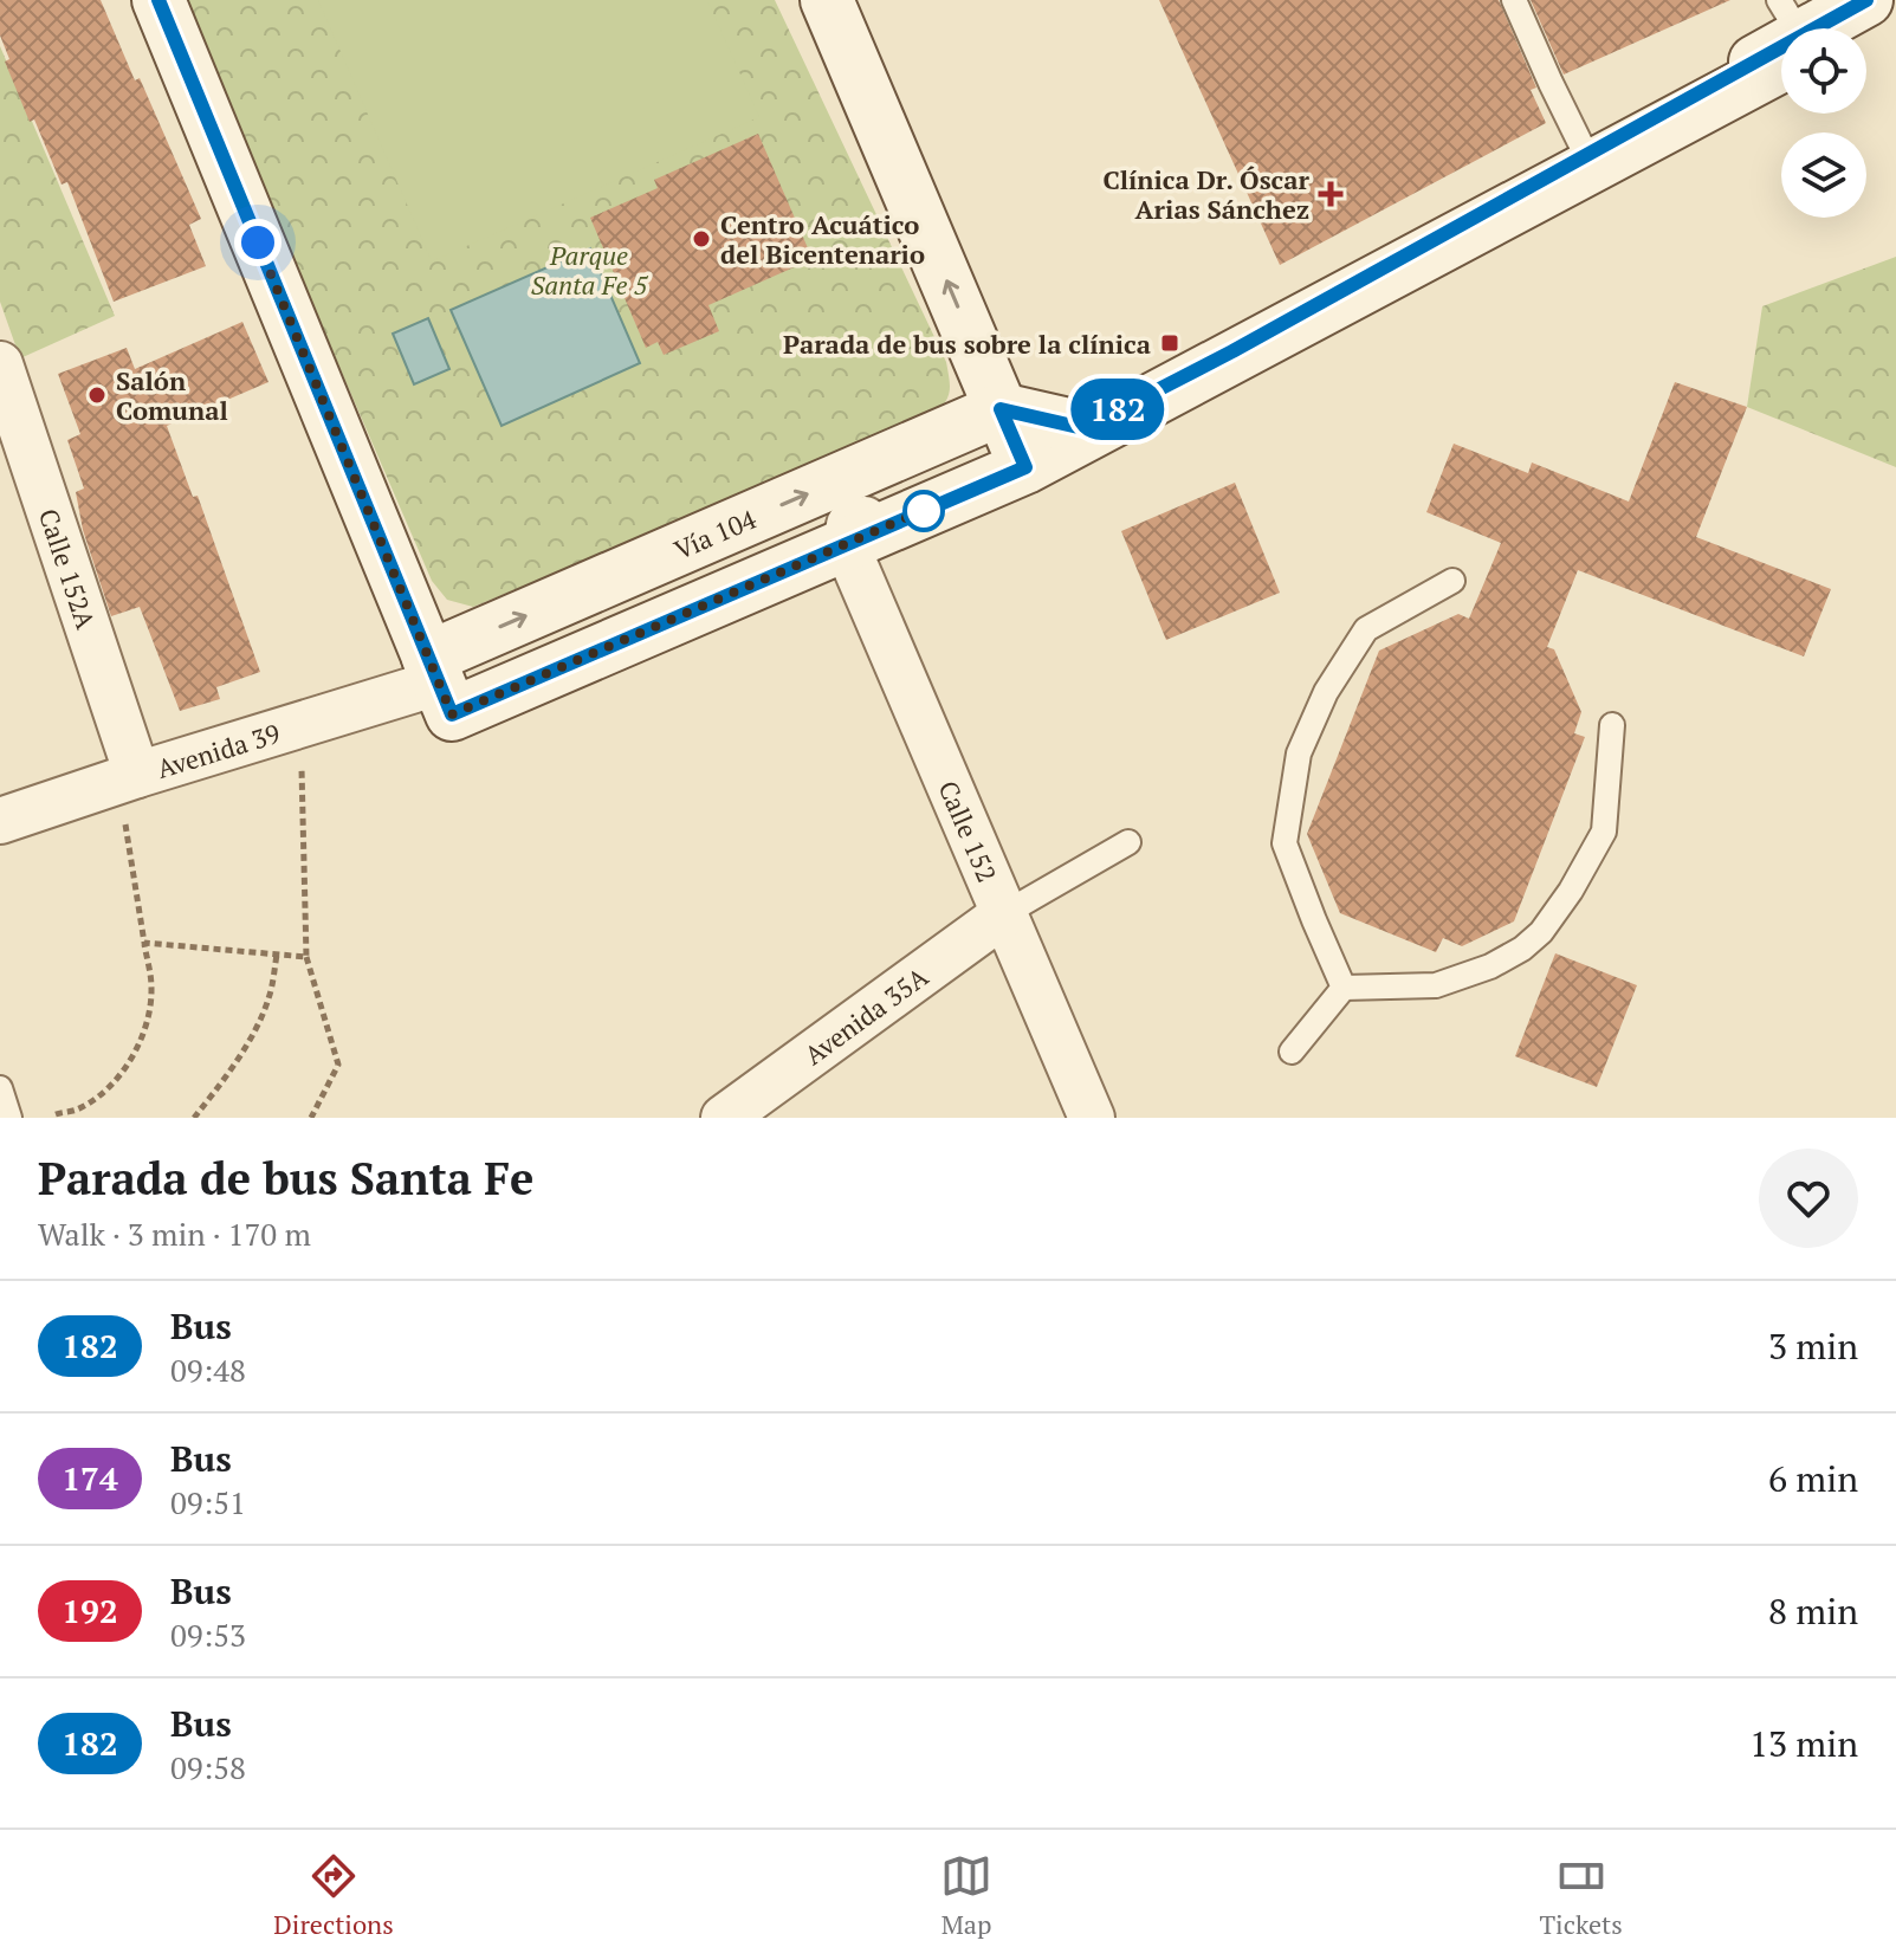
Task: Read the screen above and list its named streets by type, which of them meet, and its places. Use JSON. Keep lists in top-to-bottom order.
{
  "streets": {
    "main road": ["Vía 104"],
    "street": [
      "Calle 152A",
      "Avenida 39",
      "Calle 152",
      "Avenida 35A"
    ]
  },
  "crossings": [
    ["Vía 104", "Avenida 39"],
    ["Vía 104", "Calle 152"],
    ["Calle 152A", "Avenida 39"],
    ["Calle 152", "Avenida 35A"]
  ],
  "parks": ["Parque Santa Fe 5"],
  "places": {
    "health": ["Clínica Dr. Óscar Arias Sánchez"],
    "other": ["Centro Acuático del Bicentenario", "Salón Comunal"],
    "transit": ["Parada de bus sobre la clínica"]
  },
  "lines": ["bus line 182"],
  "page": {
    "on_map": "182",
    "heading": ["Parada de bus Santa Fe", "Walk · 3 min · 170 m"],
    "list": [
      {
        "mark": "182",
        "name": "Bus",
        "note": "09:48",
        "value": "3 min"
      },
      {
        "mark": "174",
        "name": "Bus",
        "note": "09:51",
        "value": "6 min"
      },
      {
        "mark": "192",
        "name": "Bus",
        "note": "09:53",
        "value": "8 min"
      },
      {
        "mark": "182",
        "name": "Bus",
        "note": "09:58",
        "value": "13 min"
      }
    ],
    "tabs": ["Directions", "Map", "Tickets"]
  }
}
